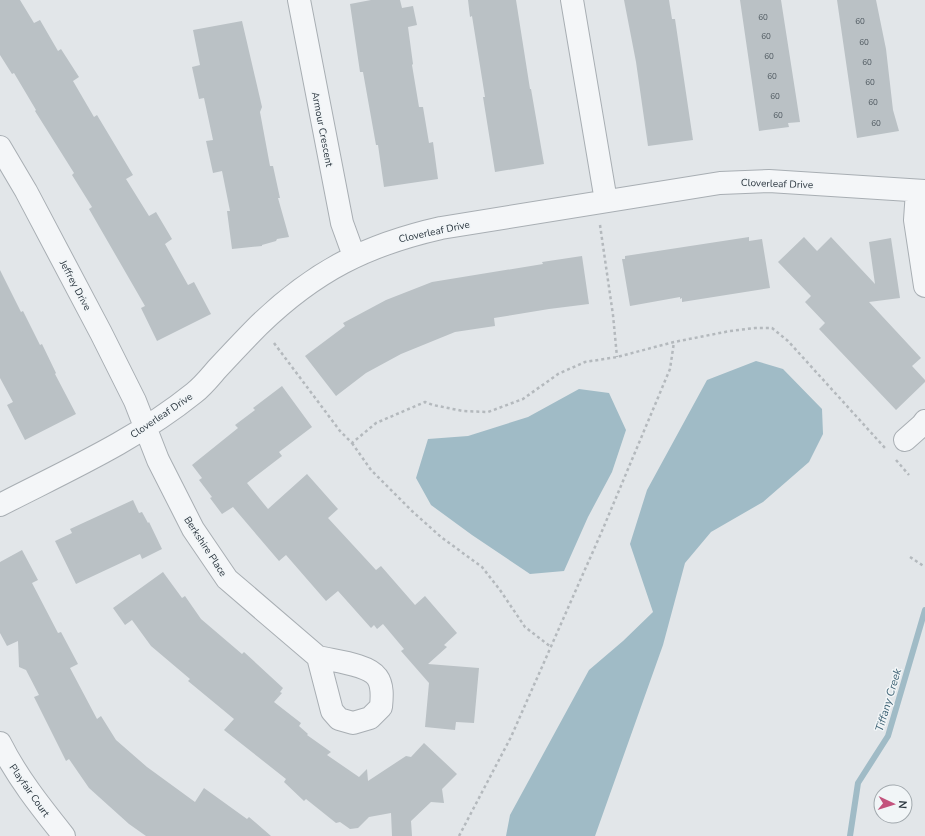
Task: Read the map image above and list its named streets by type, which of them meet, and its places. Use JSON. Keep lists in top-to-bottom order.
{
  "streets": {
    "street": [
      "Armour Crescent",
      "Cloverleaf Drive",
      "Jeffrey Drive",
      "Berkshire Place",
      "Playfair Court"
    ]
  },
  "crossings": [
    ["Armour Crescent", "Cloverleaf Drive"],
    ["Cloverleaf Drive", "Jeffrey Drive"],
    ["Cloverleaf Drive", "Berkshire Place"],
    ["Jeffrey Drive", "Berkshire Place"]
  ],
  "water": ["Tiffany Creek"],
  "house_numbers": [
    "60",
    "60",
    "60",
    "60",
    "60",
    "60",
    "60",
    "60",
    "60",
    "60",
    "60",
    "60"
  ],
  "north": "right"
}
